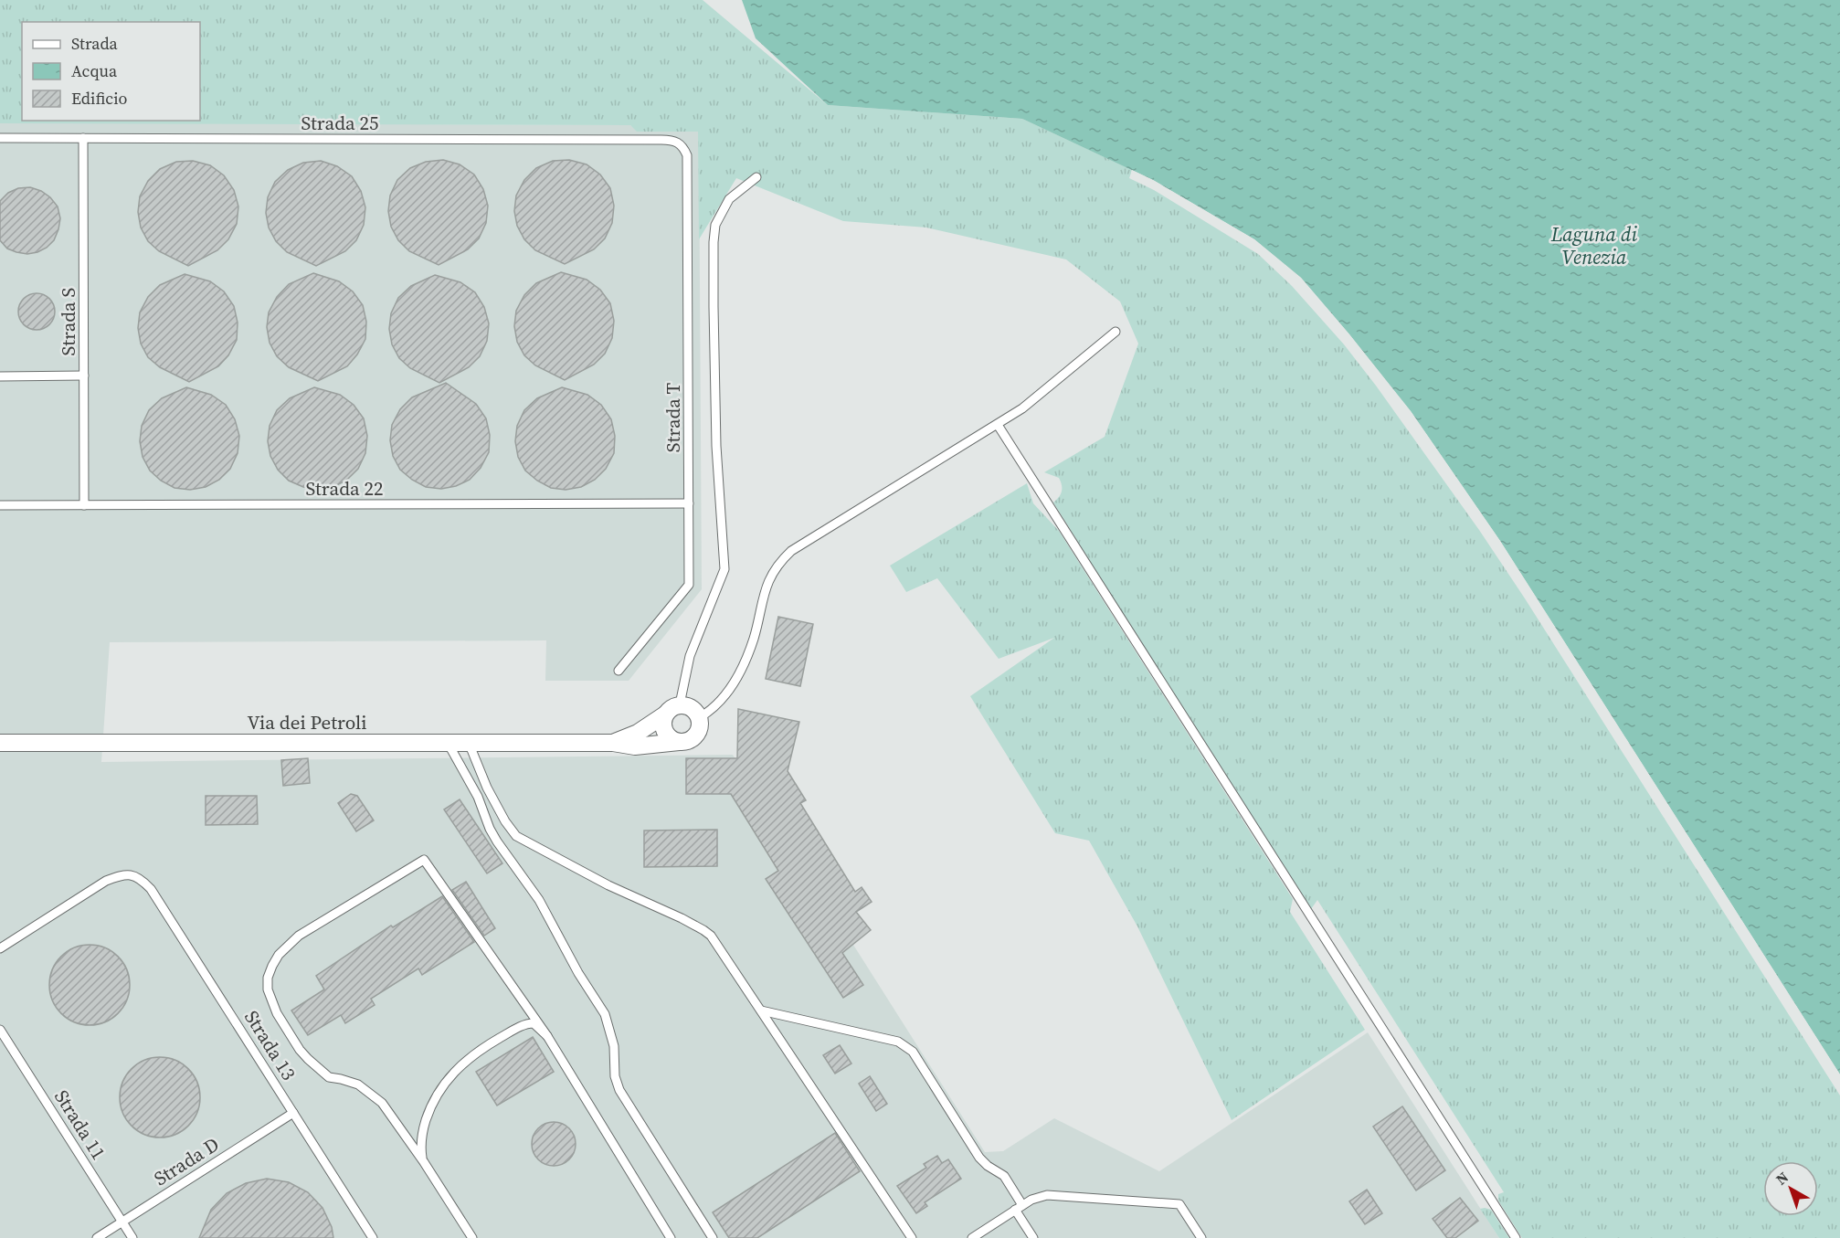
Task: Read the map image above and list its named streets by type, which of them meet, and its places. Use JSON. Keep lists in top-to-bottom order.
{
  "streets": {
    "street": ["Via dei Petroli"],
    "lane": [
      "Strada 25",
      "Strada S",
      "Strada T",
      "Strada 22",
      "Strada 13",
      "Strada 11",
      "Strada D"
    ]
  },
  "crossings": [
    ["Strada 25", "Strada S"],
    ["Strada 25", "Strada T"],
    ["Strada S", "Strada 22"],
    ["Strada T", "Strada 22"],
    ["Strada 13", "Strada D"],
    ["Strada 11", "Strada D"]
  ],
  "water": ["Laguna di Venezia"],
  "legend": ["Strada", "Acqua", "Edificio"],
  "north": "top left"
}
